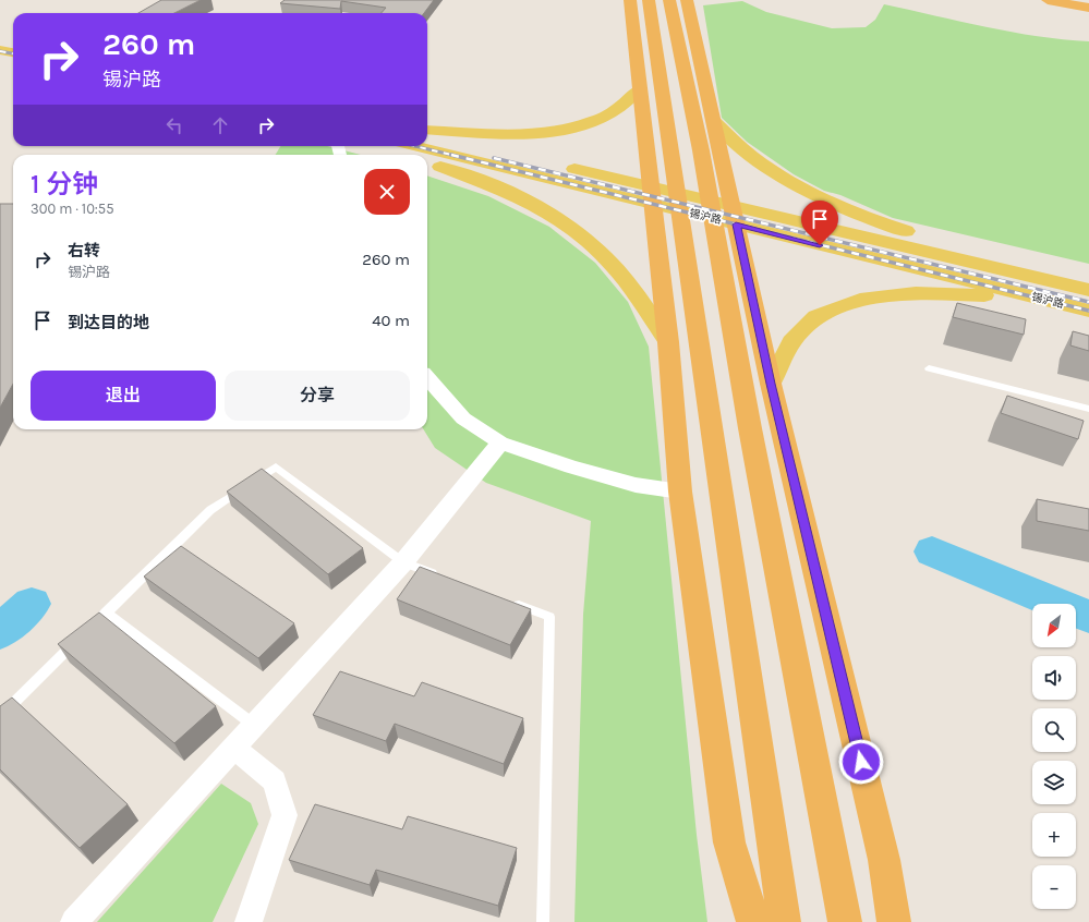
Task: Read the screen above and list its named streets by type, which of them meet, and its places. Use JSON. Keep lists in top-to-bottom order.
{
  "streets": {
    "main road": ["锡沪路"]
  },
  "north": "bottom left",
  "page": {
    "turn": ["260 m", "锡沪路"],
    "heading": ["1 分钟", "300 m · 10:55"],
    "list": [
      {
        "name": "右转",
        "note": "锡沪路",
        "value": "260 m"
      },
      {
        "name": "到达目的地",
        "value": "40 m"
      }
    ],
    "buttons": ["退出", "分享"],
    "map_buttons": ["+", "−"]
  }
}
